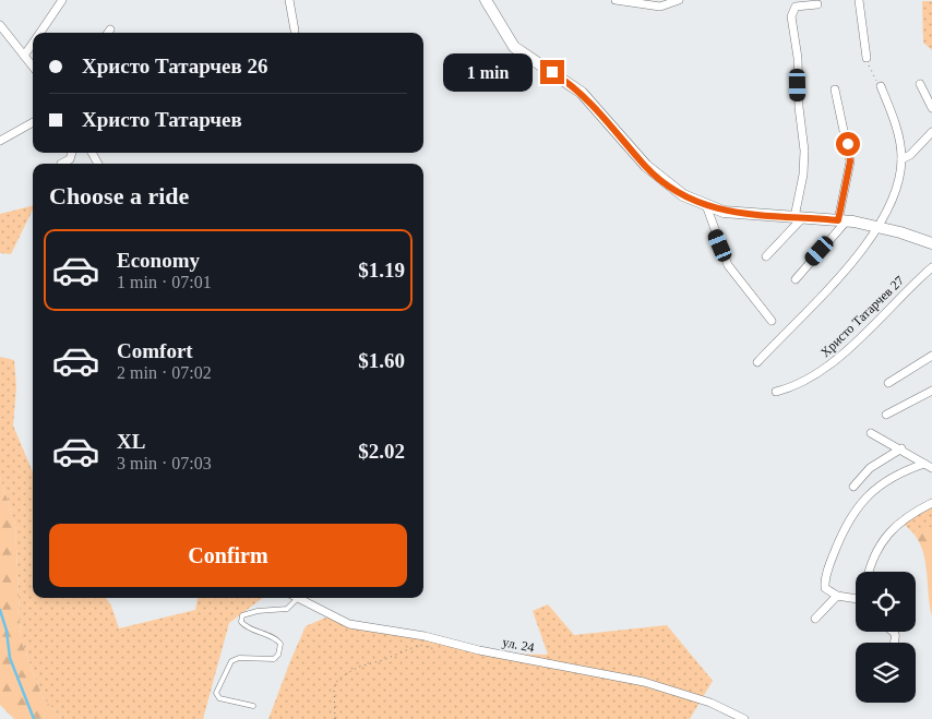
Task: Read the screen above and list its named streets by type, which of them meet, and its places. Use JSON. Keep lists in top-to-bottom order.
{
  "streets": {
    "street": ["Христо Татарчев 27", "ул. 24"]
  },
  "page": {
    "banner": ["Христо Татарчев 26", "Христо Татарчев"],
    "bubble": "1 min",
    "heading": "Choose a ride",
    "list": [
      {
        "name": "Economy",
        "note": "1 min · 07:01",
        "value": "$1.19"
      },
      {
        "name": "Comfort",
        "note": "2 min · 07:02",
        "value": "$1.60"
      },
      {
        "name": "XL",
        "note": "3 min · 07:03",
        "value": "$2.02"
      }
    ],
    "buttons": "Confirm"
  }
}
